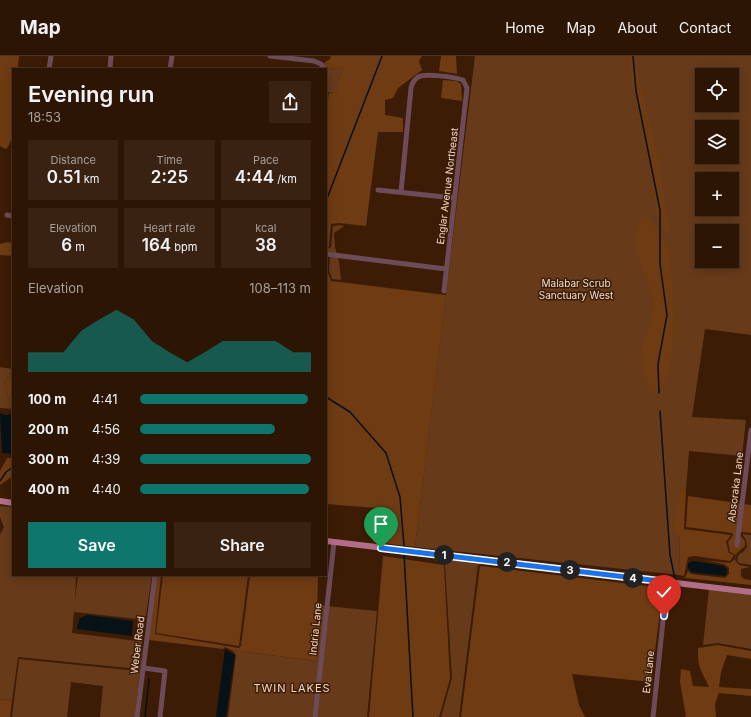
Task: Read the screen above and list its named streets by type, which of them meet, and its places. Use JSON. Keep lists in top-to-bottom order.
{
  "streets": {
    "street": [
      "Englar Avenue Northeast",
      "Absoraka Lane",
      "Indria Lane",
      "Weber Road",
      "Eva Lane"
    ]
  },
  "districts": ["TWIN LAKES"],
  "parks": ["Malabar Scrub Sanctuary West"],
  "page": {
    "header": "Map",
    "nav": [
      "Home",
      "Map",
      "About",
      "Contact"
    ],
    "map_buttons": ["+", "−"],
    "heading": ["Evening run", "18:53"],
    "stats": [
      ["Distance", "0.51 km"],
      ["Time", "2:25"],
      ["Pace", "4:44 /km"],
      ["Elevation", "6 m"],
      ["Heart rate", "164 bpm"],
      ["kcal", "38"]
    ],
    "chart": ["Elevation", "108–113 m"],
    "list": [
      {
        "name": "100 m",
        "note": "4:41"
      },
      {
        "name": "200 m",
        "note": "4:56"
      },
      {
        "name": "300 m",
        "note": "4:39"
      },
      {
        "name": "400 m",
        "note": "4:40"
      }
    ],
    "buttons": ["Save", "Share"],
    "pins": [
      "1",
      "2",
      "3",
      "4"
    ]
  }
}
